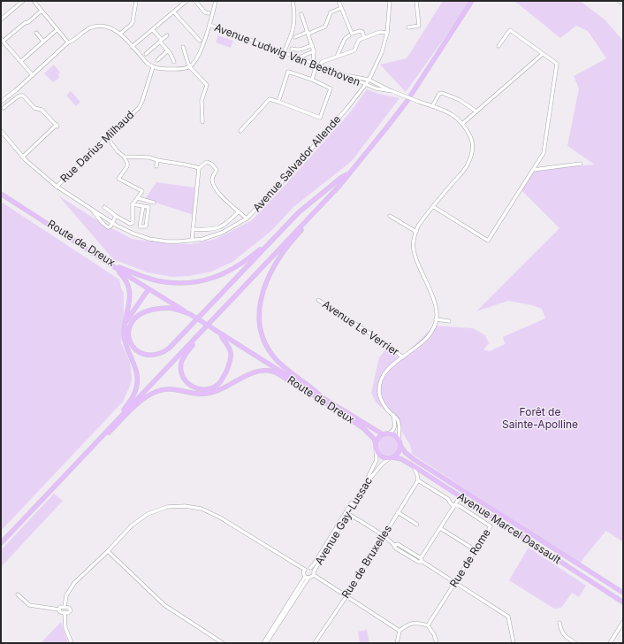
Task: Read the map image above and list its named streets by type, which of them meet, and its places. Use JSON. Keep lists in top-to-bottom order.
{
  "streets": {
    "main road": ["Route de Dreux", "Avenue Marcel Dassault"],
    "street": [
      "Avenue Ludwig Van Beethoven",
      "Rue Darius Milhaud",
      "Avenue Salvador Allende",
      "Avenue Le Verrier",
      "Avenue Gay-Lussac",
      "Rue de Rome",
      "Rue de Bruxelles"
    ]
  },
  "crossings": [
    ["Avenue Ludwig Van Beethoven", "Avenue Salvador Allende"],
    ["Rue Darius Milhaud", "Avenue Salvador Allende"],
    ["Route de Dreux", "Avenue Gay-Lussac"],
    ["Route de Dreux", "Avenue Marcel Dassault"],
    ["Avenue Gay-Lussac", "Avenue Marcel Dassault"]
  ],
  "parks": ["Forêt de Sainte-Apolline"]
}
